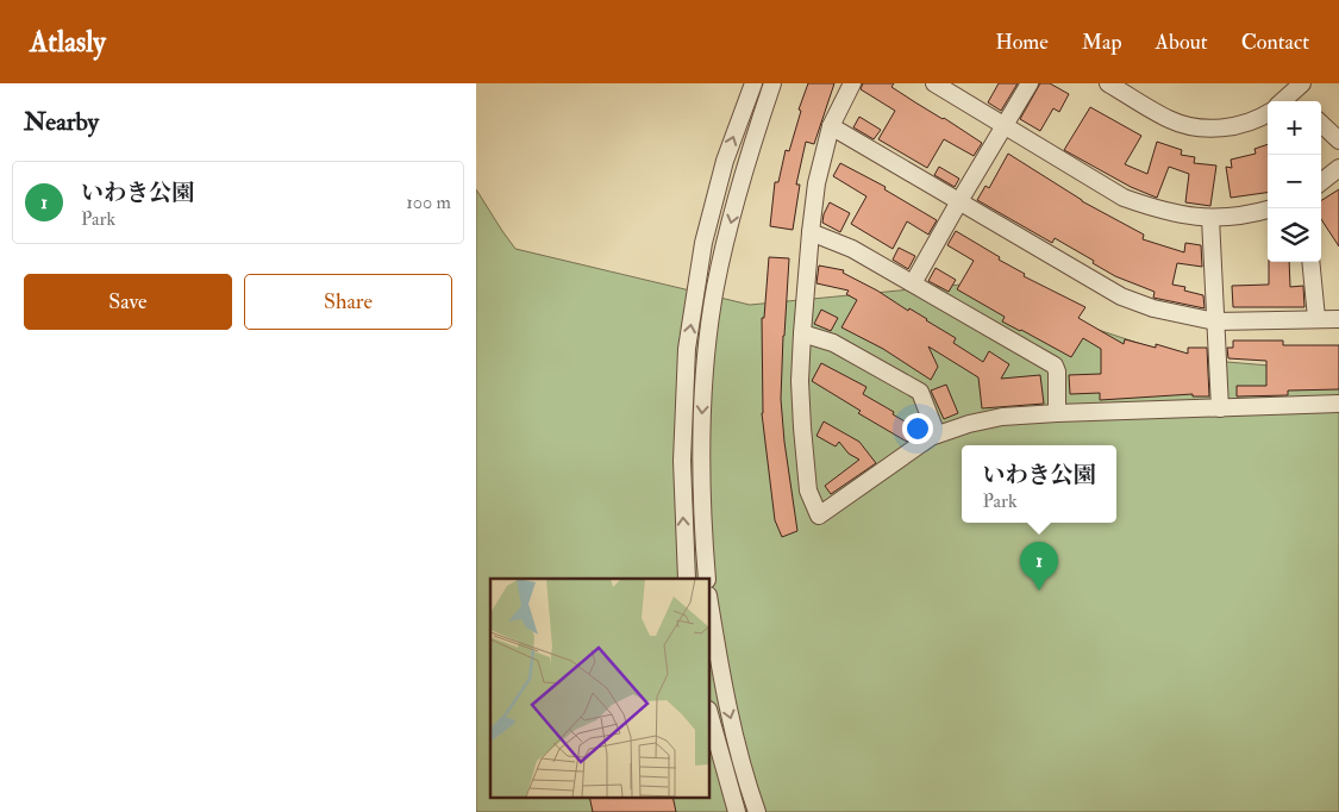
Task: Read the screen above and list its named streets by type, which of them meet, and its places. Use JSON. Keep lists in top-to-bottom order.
{
  "page": {
    "header": "Atlasly",
    "nav": [
      "Home",
      "Map",
      "About",
      "Contact"
    ],
    "heading": "Nearby",
    "map_buttons": ["+", "−"],
    "list": [
      {
        "mark": "1",
        "name": "いわき公園",
        "note": "Park",
        "value": "100 m"
      }
    ],
    "buttons": ["Save", "Share"],
    "popup": ["いわき公園", "Park"],
    "pins": "1"
  }
}
